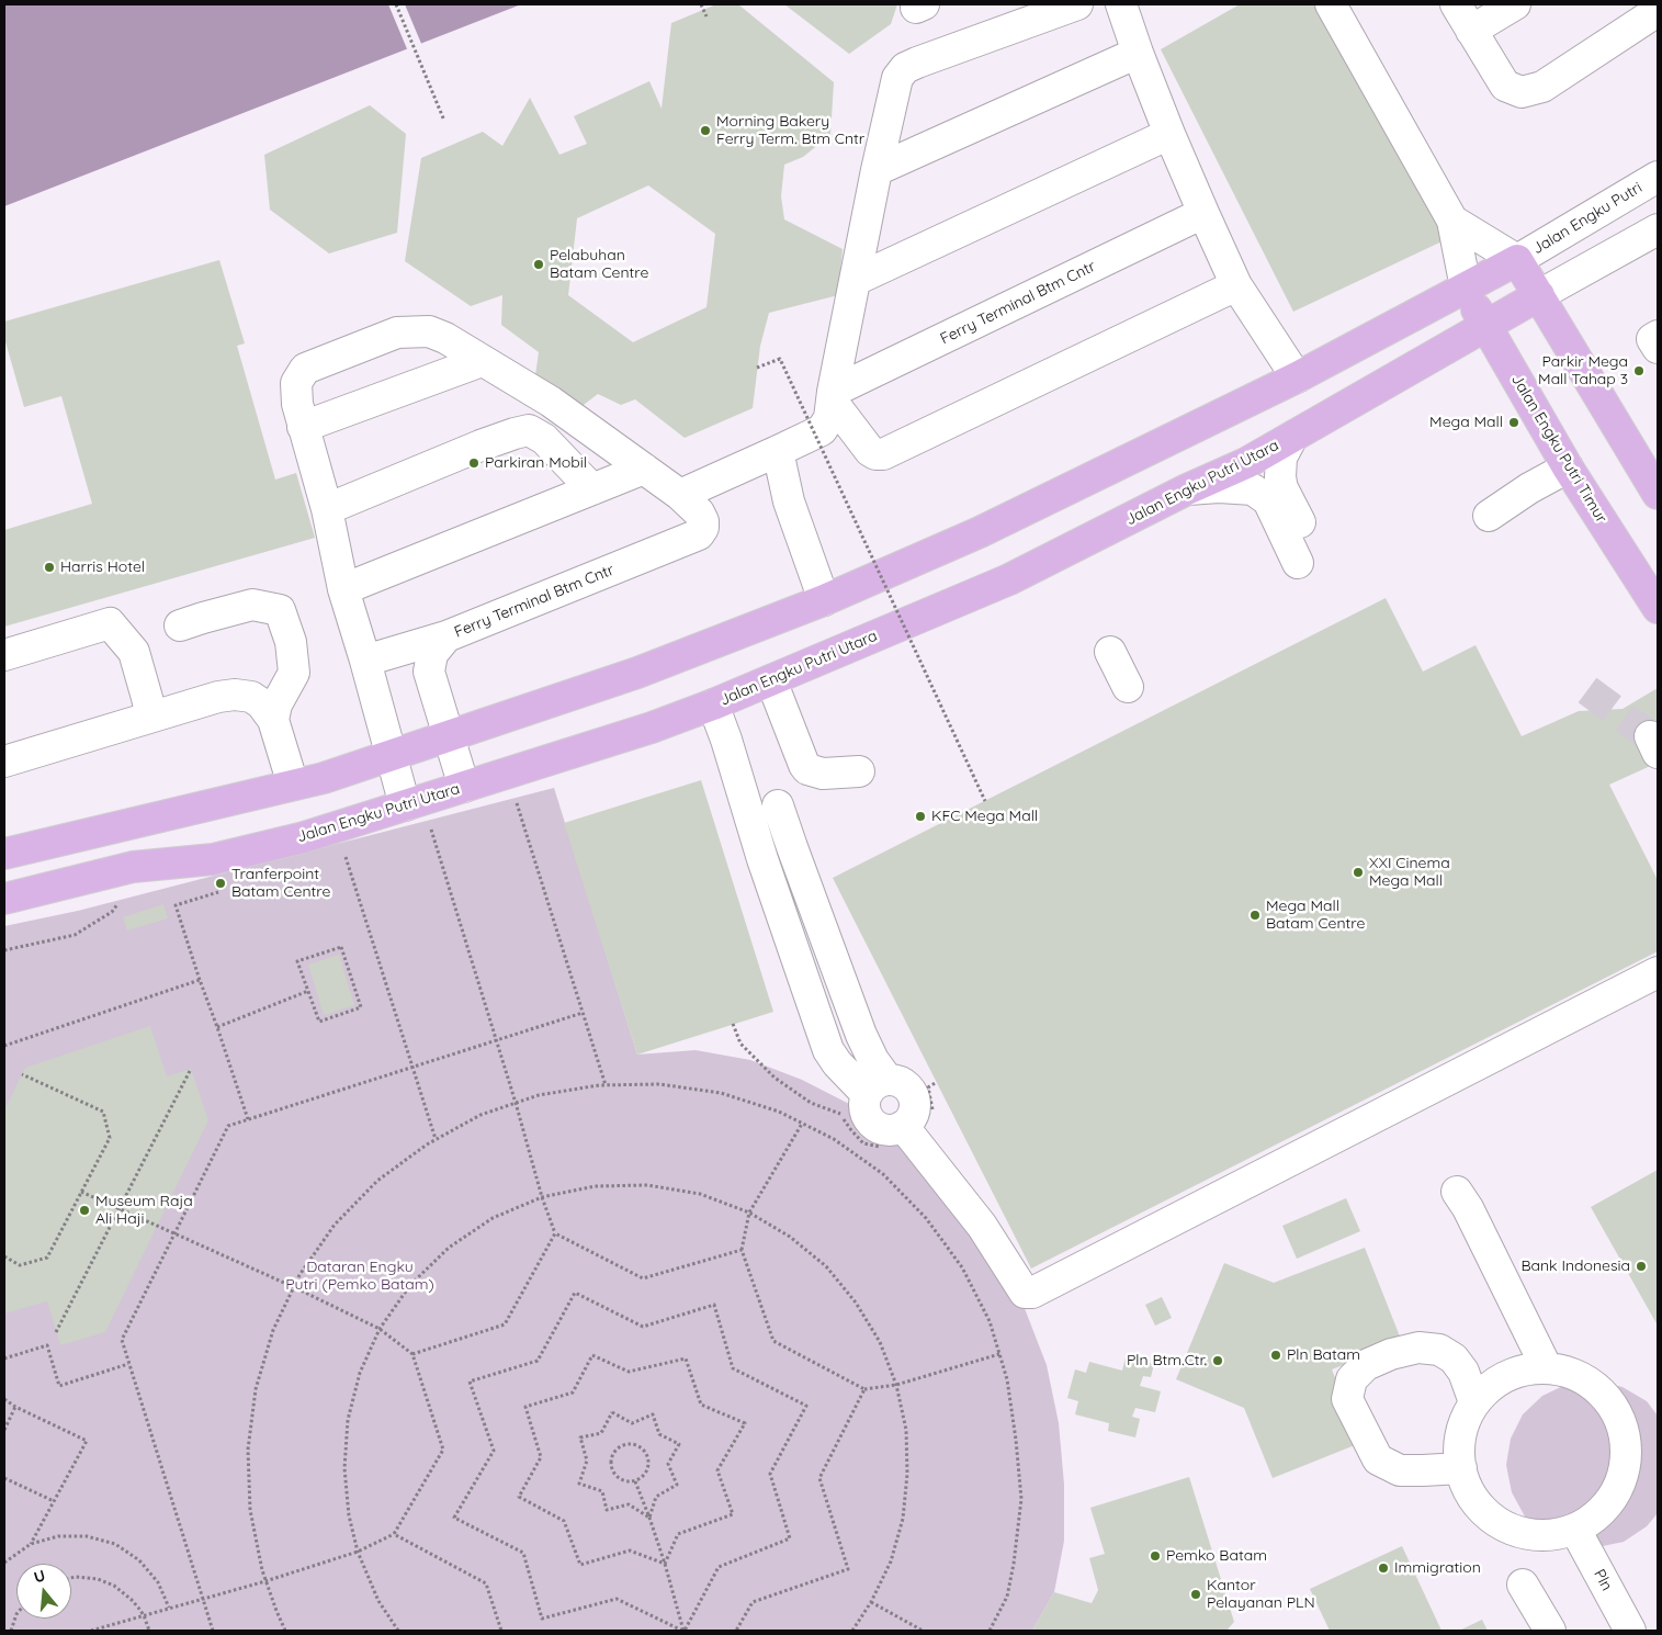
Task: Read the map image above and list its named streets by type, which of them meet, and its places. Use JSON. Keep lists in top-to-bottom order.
{
  "streets": {
    "main road": ["Jalan Engku Putri Timur", "Jalan Engku Putri Utara"],
    "street": ["Jalan Engku Putri", "Ferry Terminal Btm Cntr", "Pln"]
  },
  "crossings": [
    ["Jalan Engku Putri Timur", "Jalan Engku Putri Utara"]
  ],
  "parks": ["Dataran Engku Putri (Pemko Batam)"],
  "places": [
    "Morning Bakery Ferry Term. Btm Cntr",
    "Pelabuhan Batam Centre",
    "Parkir Mega Mall Tahap 3",
    "Mega Mall",
    "Parkiran Mobil",
    "Harris Hotel",
    "KFC Mega Mall",
    "XXI Cinema Mega Mall",
    "Tranferpoint Batam Centre",
    "Mega Mall Batam Centre",
    "Museum Raja Ali Haji",
    "Bank Indonesia",
    "Pln Batam",
    "Pln Btm.Ctr.",
    "Pemko Batam",
    "Immigration",
    "Kantor Pelayanan PLN"
  ],
  "north": "top"
}
